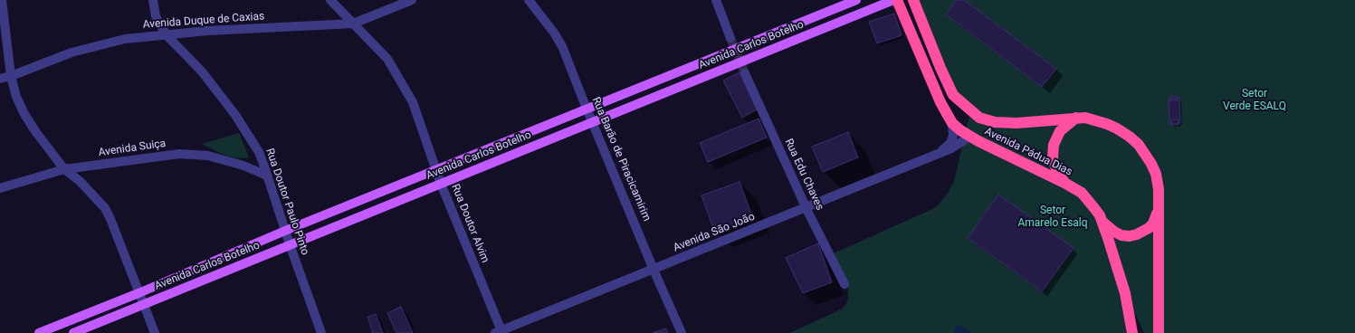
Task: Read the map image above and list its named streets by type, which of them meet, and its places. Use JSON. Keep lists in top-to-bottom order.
{
  "streets": {
    "highway": ["Avenida Pádua Dias"],
    "main road": ["Avenida Carlos Botelho"],
    "street": [
      "Avenida Duque de Caxias",
      "Avenida Suiça",
      "Rua Barão de Piracicamirim",
      "Rua Edu Chaves",
      "Rua Doutor Paulo Pinto",
      "Rua Doutor Alvim",
      "Avenida São João"
    ]
  },
  "crossings": [
    ["Avenida Duque de Caxias", "Rua Doutor Paulo Pinto"],
    ["Avenida Duque de Caxias", "Rua Doutor Alvim"],
    ["Avenida Carlos Botelho", "Rua Barão de Piracicamirim"],
    ["Avenida Carlos Botelho", "Rua Doutor Paulo Pinto"],
    ["Avenida Carlos Botelho", "Rua Doutor Alvim"],
    ["Avenida Suiça", "Rua Doutor Paulo Pinto"],
    ["Avenida Pádua Dias", "Avenida São João"],
    ["Rua Barão de Piracicamirim", "Avenida São João"],
    ["Rua Edu Chaves", "Avenida São João"],
    ["Rua Doutor Alvim", "Avenida São João"]
  ],
  "parks": ["Setor Verde ESALQ", "Setor Amarelo Esalq"]
}
